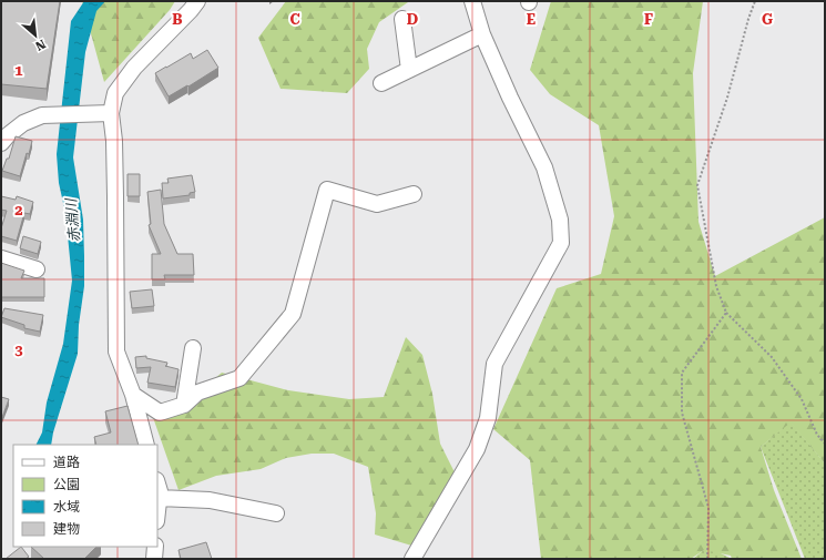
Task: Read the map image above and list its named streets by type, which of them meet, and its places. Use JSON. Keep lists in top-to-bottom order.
{
  "water": ["赤淵川"],
  "legend": [
    "道路",
    "公園",
    "水域",
    "建物"
  ],
  "north": "bottom right",
  "grid": {
    "columns": [
      "B",
      "C",
      "D",
      "E",
      "F",
      "G"
    ],
    "rows": ["1", "2", "3"]
  }
}
